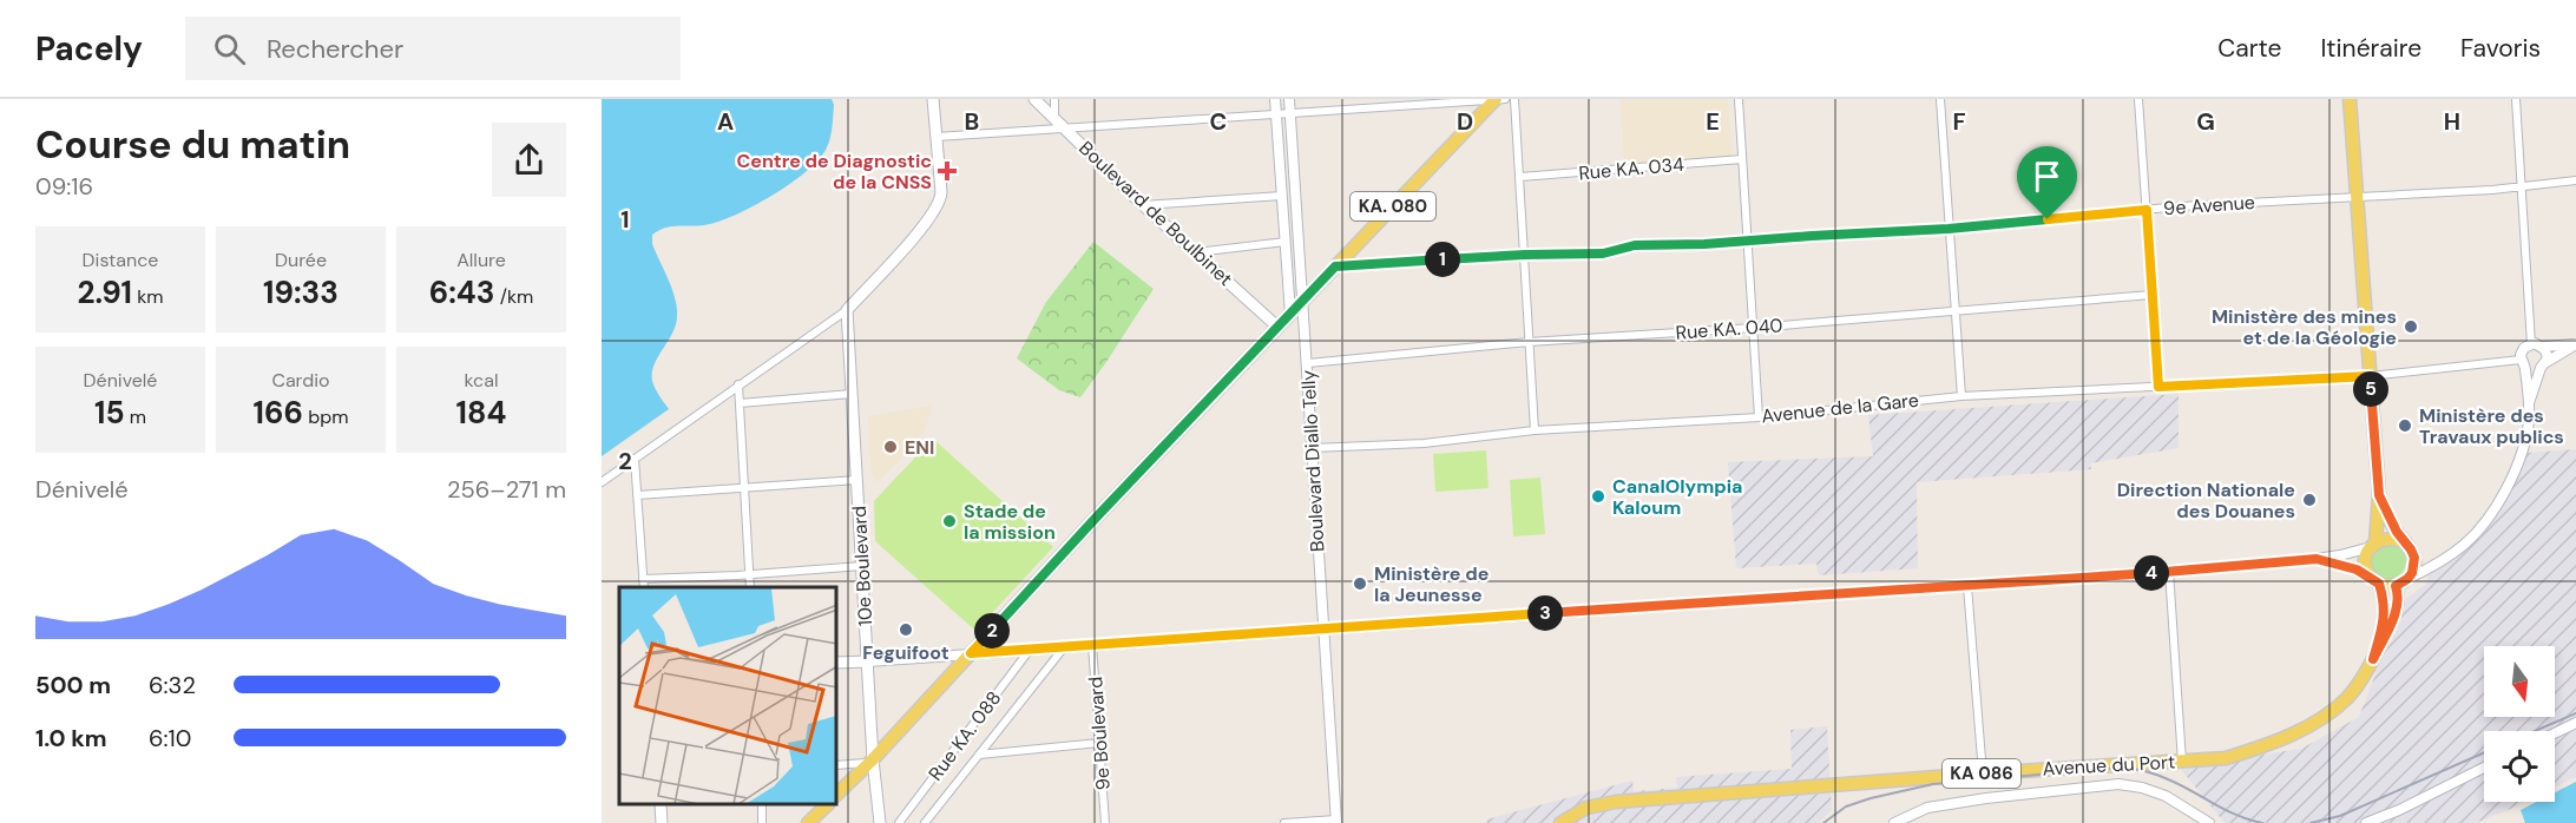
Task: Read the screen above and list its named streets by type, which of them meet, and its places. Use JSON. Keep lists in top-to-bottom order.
{
  "streets": {
    "main road": [
      "KA. 080",
      "Boulevard de Boulbinet",
      "10e Boulevard",
      "Avenue du Port",
      "KA 086"
    ],
    "street": [
      "Rue KA. 034",
      "9e Avenue",
      "Rue KA. 040",
      "Avenue de la Gare",
      "Boulevard Diallo Telly",
      "9e Boulevard",
      "Rue KA. 088"
    ]
  },
  "crossings": [
    ["9e Avenue", "KA. 080"],
    ["KA. 080", "Boulevard Diallo Telly"],
    ["Rue KA. 040", "Boulevard Diallo Telly"],
    ["Avenue de la Gare", "Boulevard Diallo Telly"]
  ],
  "places": {
    "health": ["Centre de Diagnostic de la CNSS"],
    "other": [
      "Ministère des mines et de la Géologie",
      "Ministère des Travaux publics",
      "ENI",
      "CanalOlympia Kaloum",
      "Direction Nationale des Douanes",
      "Stade de la mission",
      "Ministère de la Jeunesse",
      "Feguifoot"
    ]
  },
  "north": "bottom",
  "page": {
    "header": "Pacely",
    "search": "Rechercher",
    "nav": ["Carte", "Itinéraire", "Favoris"],
    "heading": ["Course du matin", "09:16"],
    "stats": [
      ["Distance", "2.91 km"],
      ["Durée", "19:33"],
      ["Allure", "6:43 /km"],
      ["Dénivelé", "15 m"],
      ["Cardio", "166 bpm"],
      ["kcal", "184"]
    ],
    "pins": [
      "1",
      "5",
      "4",
      "3",
      "2"
    ],
    "chart": ["Dénivelé", "256–271 m"],
    "list": [
      {
        "name": "500 m",
        "note": "6:32"
      },
      {
        "name": "1.0 km",
        "note": "6:10"
      }
    ]
  },
  "grid": {
    "columns": [
      "A",
      "B",
      "C",
      "D",
      "E",
      "F",
      "G",
      "H"
    ],
    "rows": ["1", "2"]
  }
}
